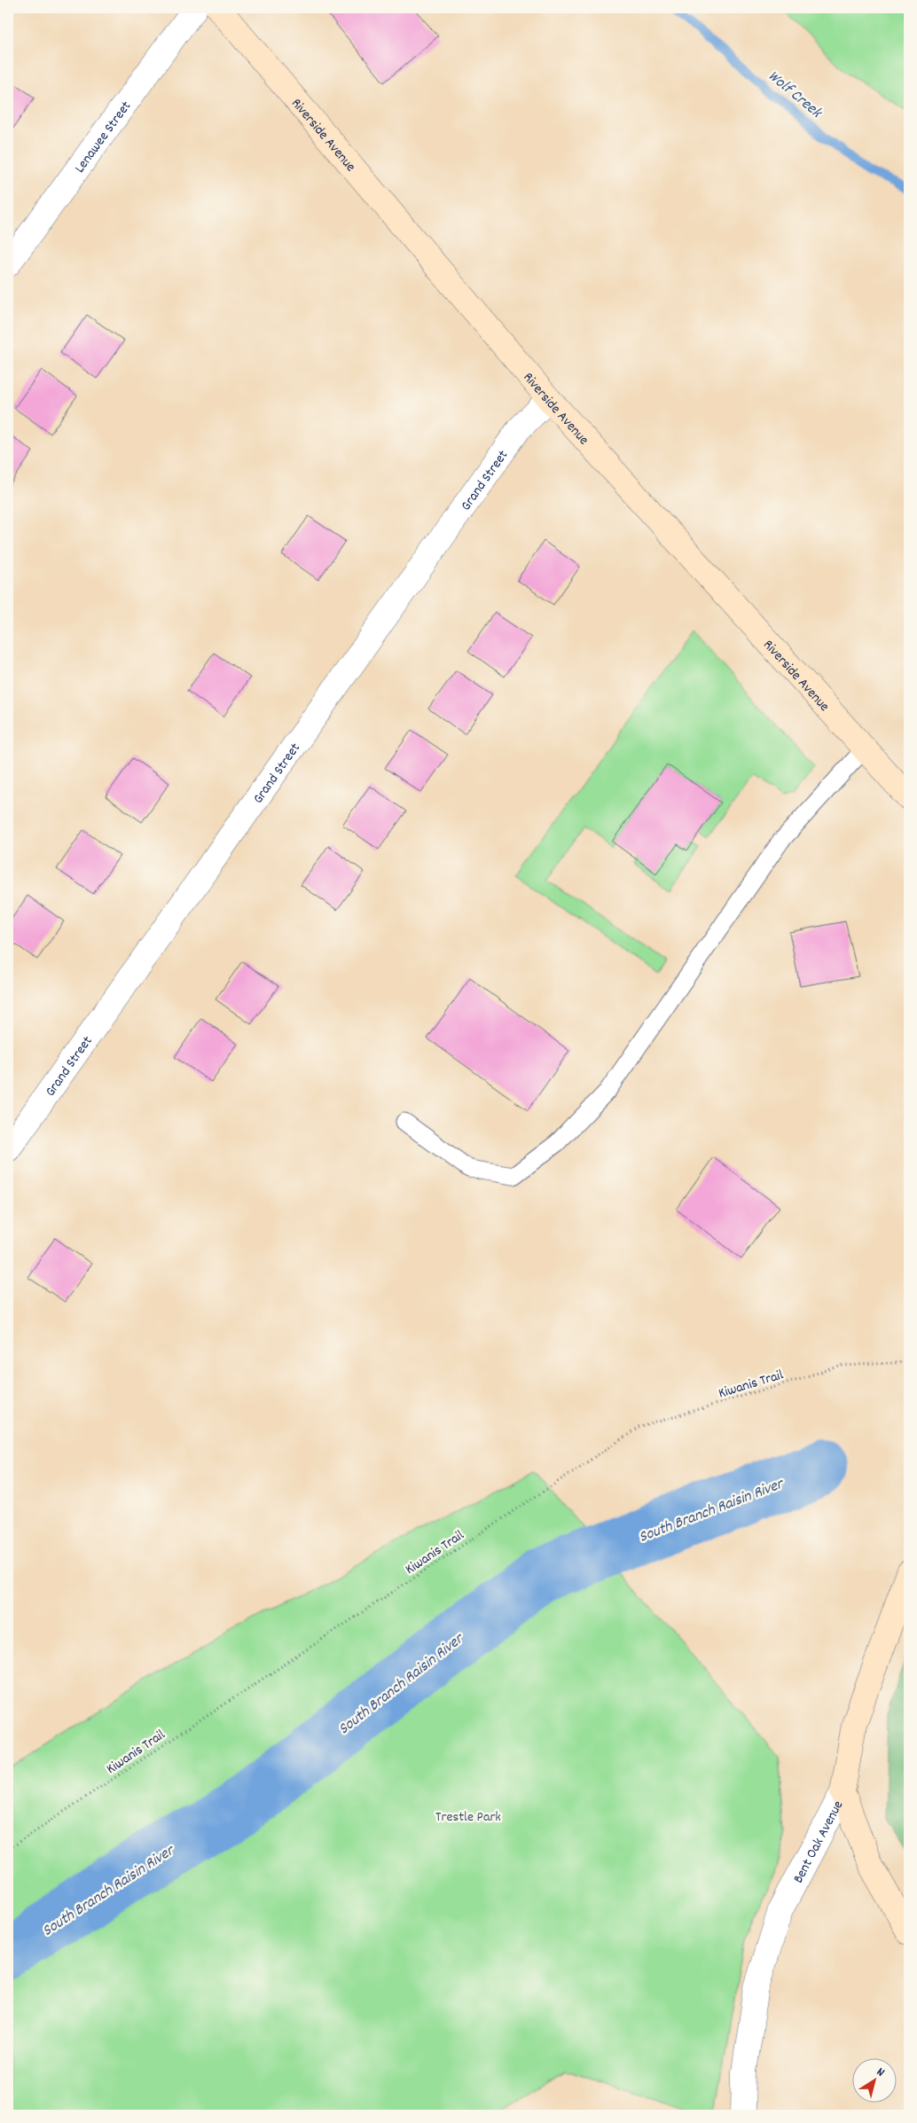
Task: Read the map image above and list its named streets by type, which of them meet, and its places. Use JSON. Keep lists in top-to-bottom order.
{
  "streets": {
    "street": [
      "Riverside Avenue",
      "Lenawee Street",
      "Grand Street",
      "Bent Oak Avenue"
    ],
    "path": ["Kiwanis Trail"]
  },
  "crossings": [
    ["Riverside Avenue", "Grand Street"]
  ],
  "water": ["Wolf Creek", "South Branch Raisin River"],
  "parks": ["Trestle Park"],
  "north": "top right"
}
